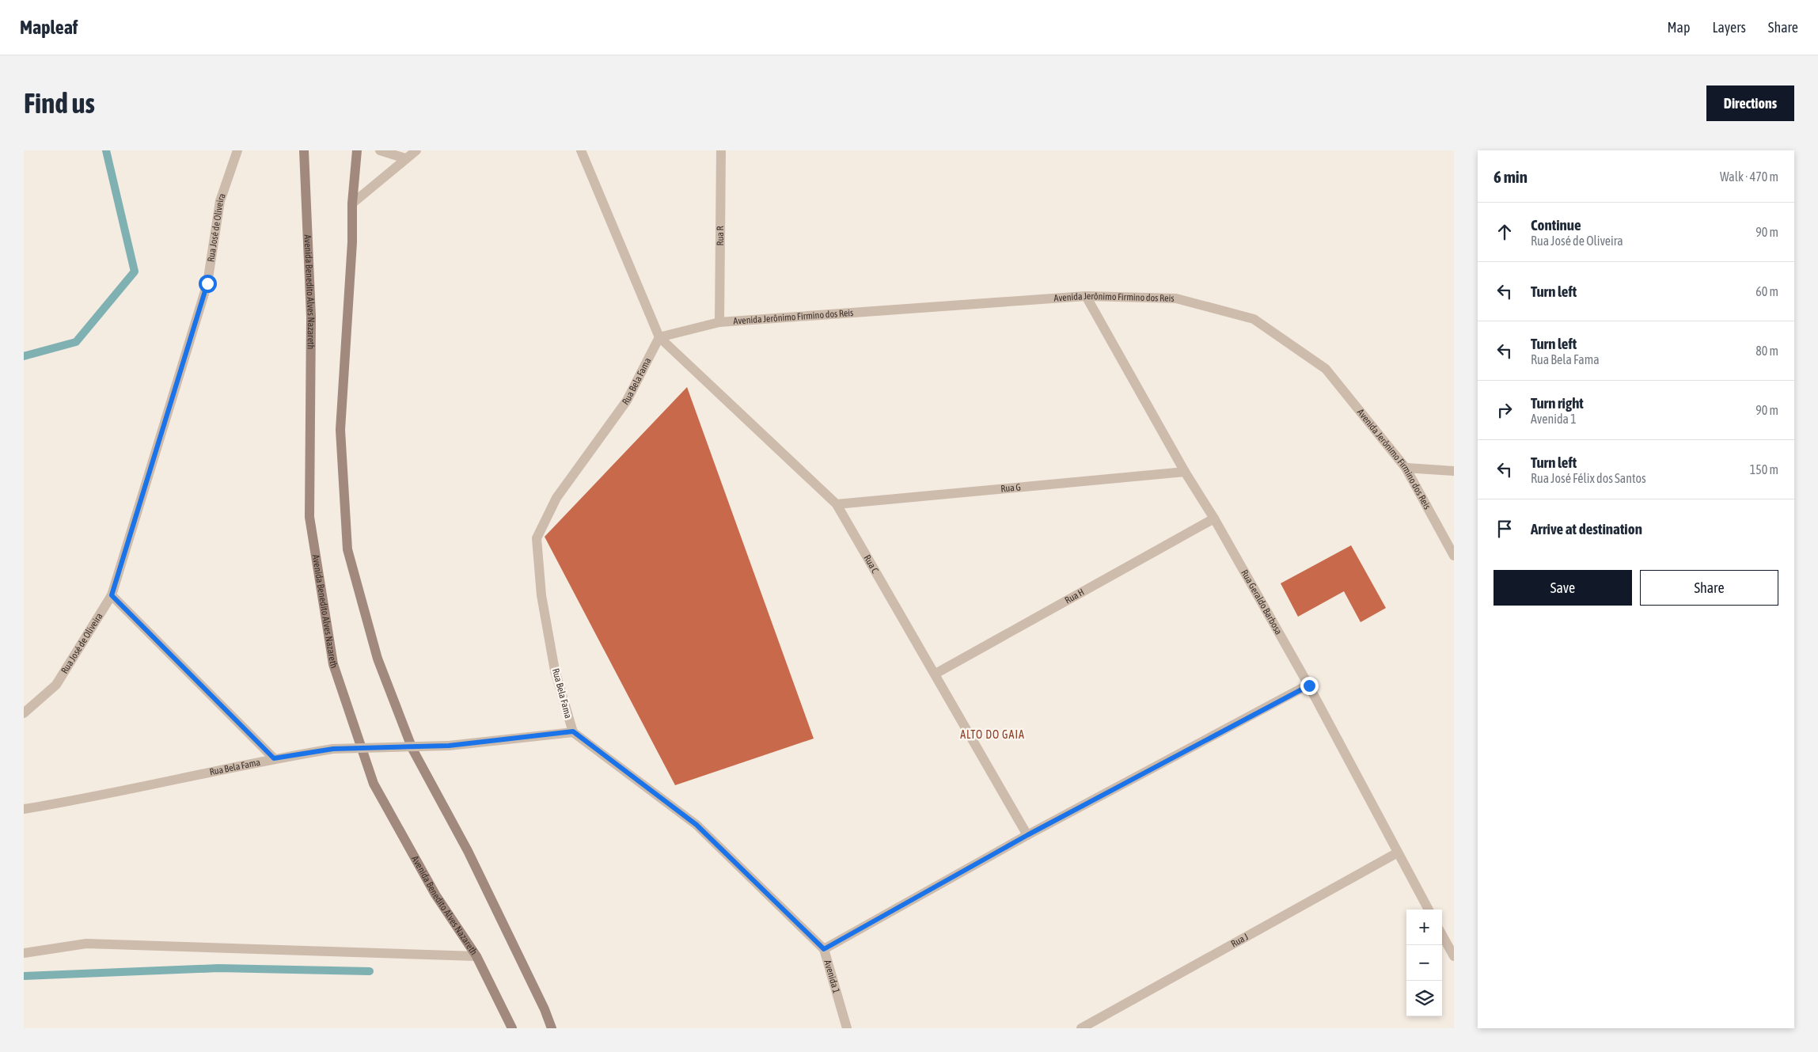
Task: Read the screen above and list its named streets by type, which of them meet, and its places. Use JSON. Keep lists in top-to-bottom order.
{
  "streets": {
    "main road": ["Avenida Benedito Alves Nazareth"],
    "street": [
      "Rua José de Oliveira",
      "Rua R",
      "Avenida Jerônimo Firmino dos Reis",
      "Rua Bela Fama",
      "Rua G",
      "Rua C",
      "Rua H",
      "Rua Geraldo Barbosa",
      "Rua J",
      "Avenida 1"
    ]
  },
  "crossings": [
    ["Rua R", "Avenida Jerônimo Firmino dos Reis"],
    ["Avenida Jerônimo Firmino dos Reis", "Rua Bela Fama"],
    ["Avenida Jerônimo Firmino dos Reis", "Rua C"],
    ["Avenida Jerônimo Firmino dos Reis", "Rua Geraldo Barbosa"],
    ["Rua Bela Fama", "Rua C"],
    ["Rua Bela Fama", "Avenida 1"],
    ["Rua G", "Rua C"],
    ["Rua G", "Rua Geraldo Barbosa"],
    ["Rua C", "Rua H"],
    ["Rua H", "Rua Geraldo Barbosa"],
    ["Rua Geraldo Barbosa", "Rua J"]
  ],
  "districts": ["ALTO DO GAIA"],
  "page": {
    "header": "Mapleaf",
    "nav": ["Map", "Layers", "Share"],
    "buttons": [
      "Directions",
      ["Save", "Share"]
    ],
    "title": "Find us",
    "heading": ["6 min", "Walk · 470 m"],
    "list": [
      ["Continue", "Rua José de Oliveira", "90 m"],
      ["Turn left", "60 m"],
      ["Turn left", "Rua Bela Fama", "80 m"],
      ["Turn right", "Avenida 1", "90 m"],
      ["Turn left", "Rua José Félix dos Santos", "150 m"],
      "Arrive at destination"
    ],
    "map_buttons": ["+", "−"]
  }
}
